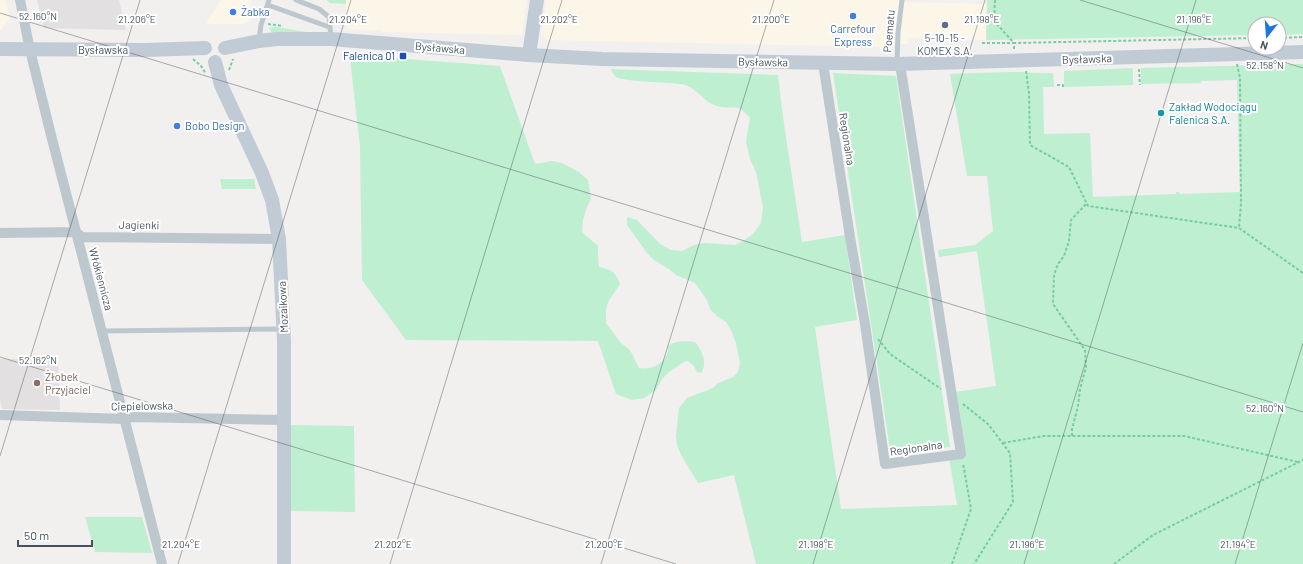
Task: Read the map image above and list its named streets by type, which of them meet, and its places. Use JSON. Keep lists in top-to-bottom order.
{
  "streets": {
    "street": [
      "Bysławska",
      "Regionalna",
      "Jagienki",
      "Włókiennicza",
      "Mozaikowa",
      "Ciepielowska"
    ],
    "lane": ["Poematu"]
  },
  "crossings": [
    ["Poematu", "Bysławska"],
    ["Bysławska", "Regionalna"],
    ["Bysławska", "Włókiennicza"],
    ["Bysławska", "Mozaikowa"],
    ["Jagienki", "Włókiennicza"],
    ["Jagienki", "Mozaikowa"],
    ["Włókiennicza", "Ciepielowska"],
    ["Mozaikowa", "Ciepielowska"]
  ],
  "places": {
    "other": [
      "Żabka",
      "Carrefour Express",
      "5-10-15 - KOMEX S.A.",
      "Zakład Wodociągu Falenica S.A.",
      "Bobo Design",
      "Żłobek Przyjaciel"
    ],
    "transit": ["Falenica 01"]
  },
  "scale_bar": "50 m",
  "north": "bottom",
  "coordinates": [
    "52.160°N",
    "21.206°E",
    "21.204°E",
    "21.202°E",
    "21.200°E",
    "21.198°E",
    "21.196°E",
    "52.158°N",
    "52.162°N",
    "21.194°E"
  ]
}
